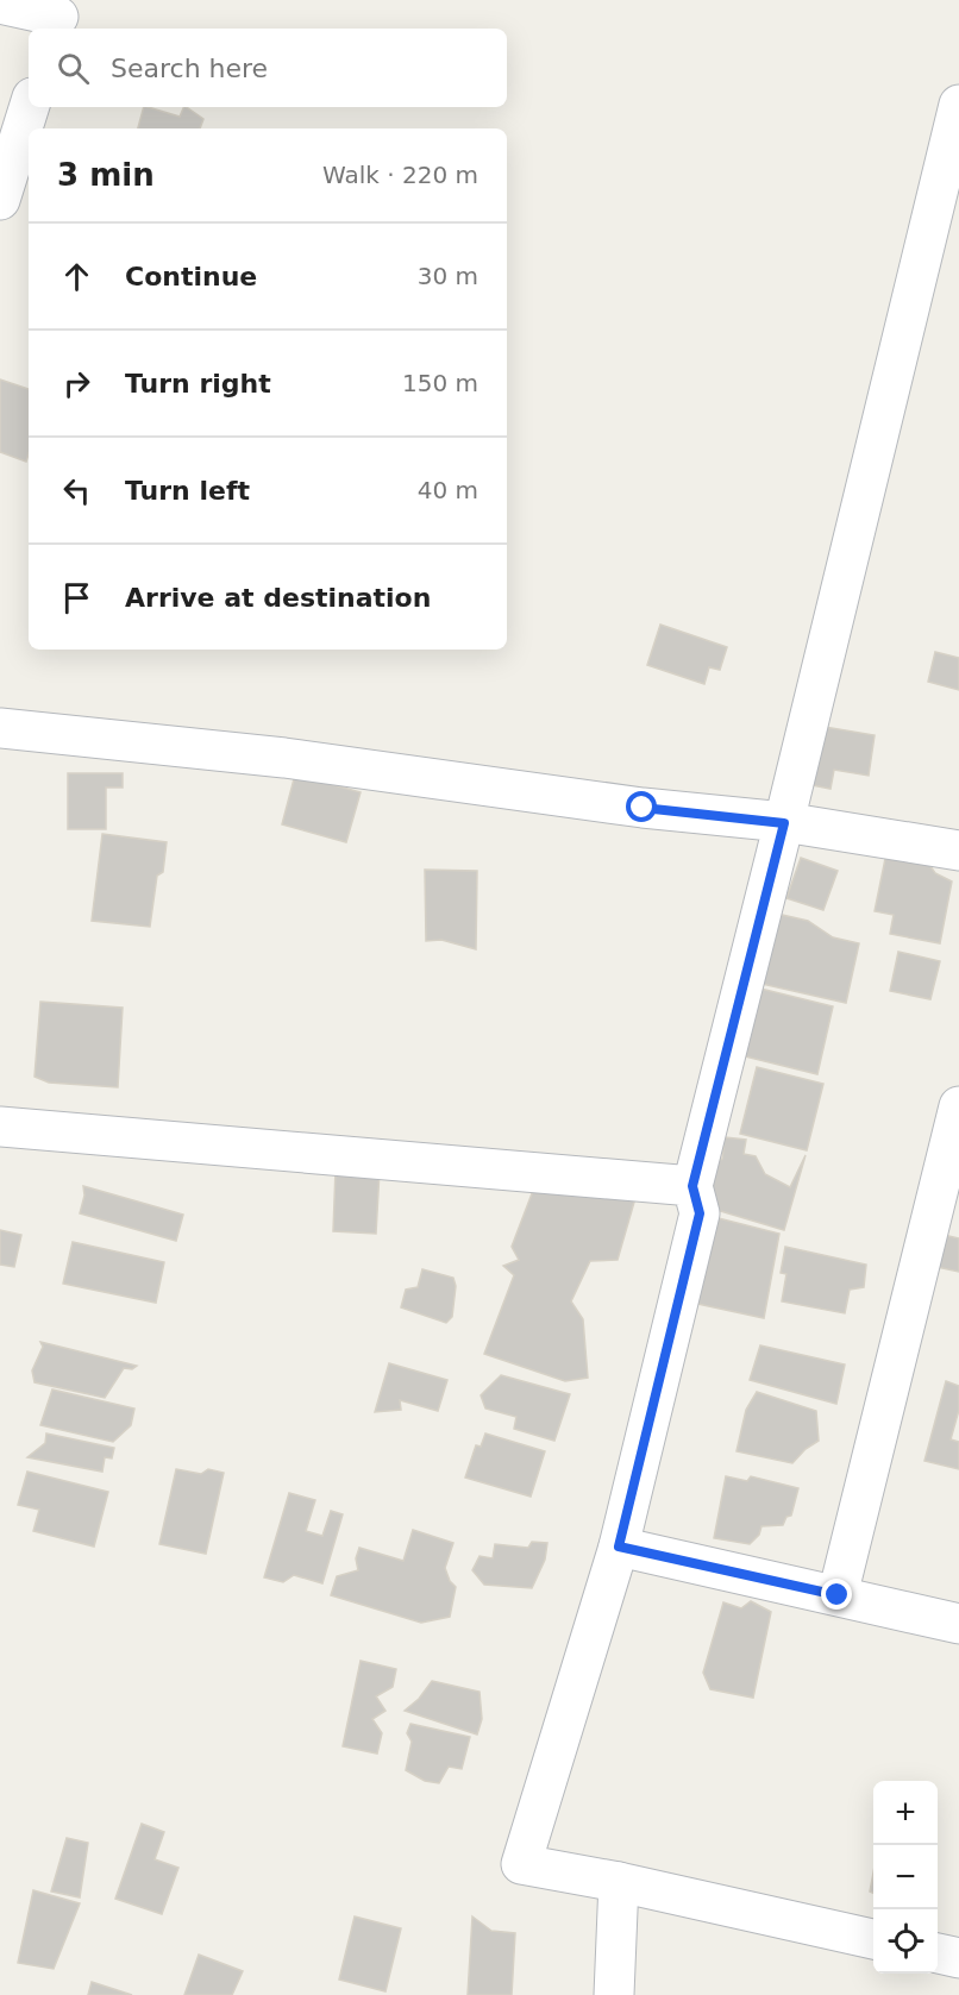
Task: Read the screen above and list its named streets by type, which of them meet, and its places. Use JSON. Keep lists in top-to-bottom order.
{
  "page": {
    "search": "Search here",
    "heading": ["3 min", "Walk · 220 m"],
    "list": [
      ["Continue", "30 m"],
      ["Turn right", "150 m"],
      ["Turn left", "40 m"],
      "Arrive at destination"
    ],
    "map_buttons": ["+", "−"]
  }
}
